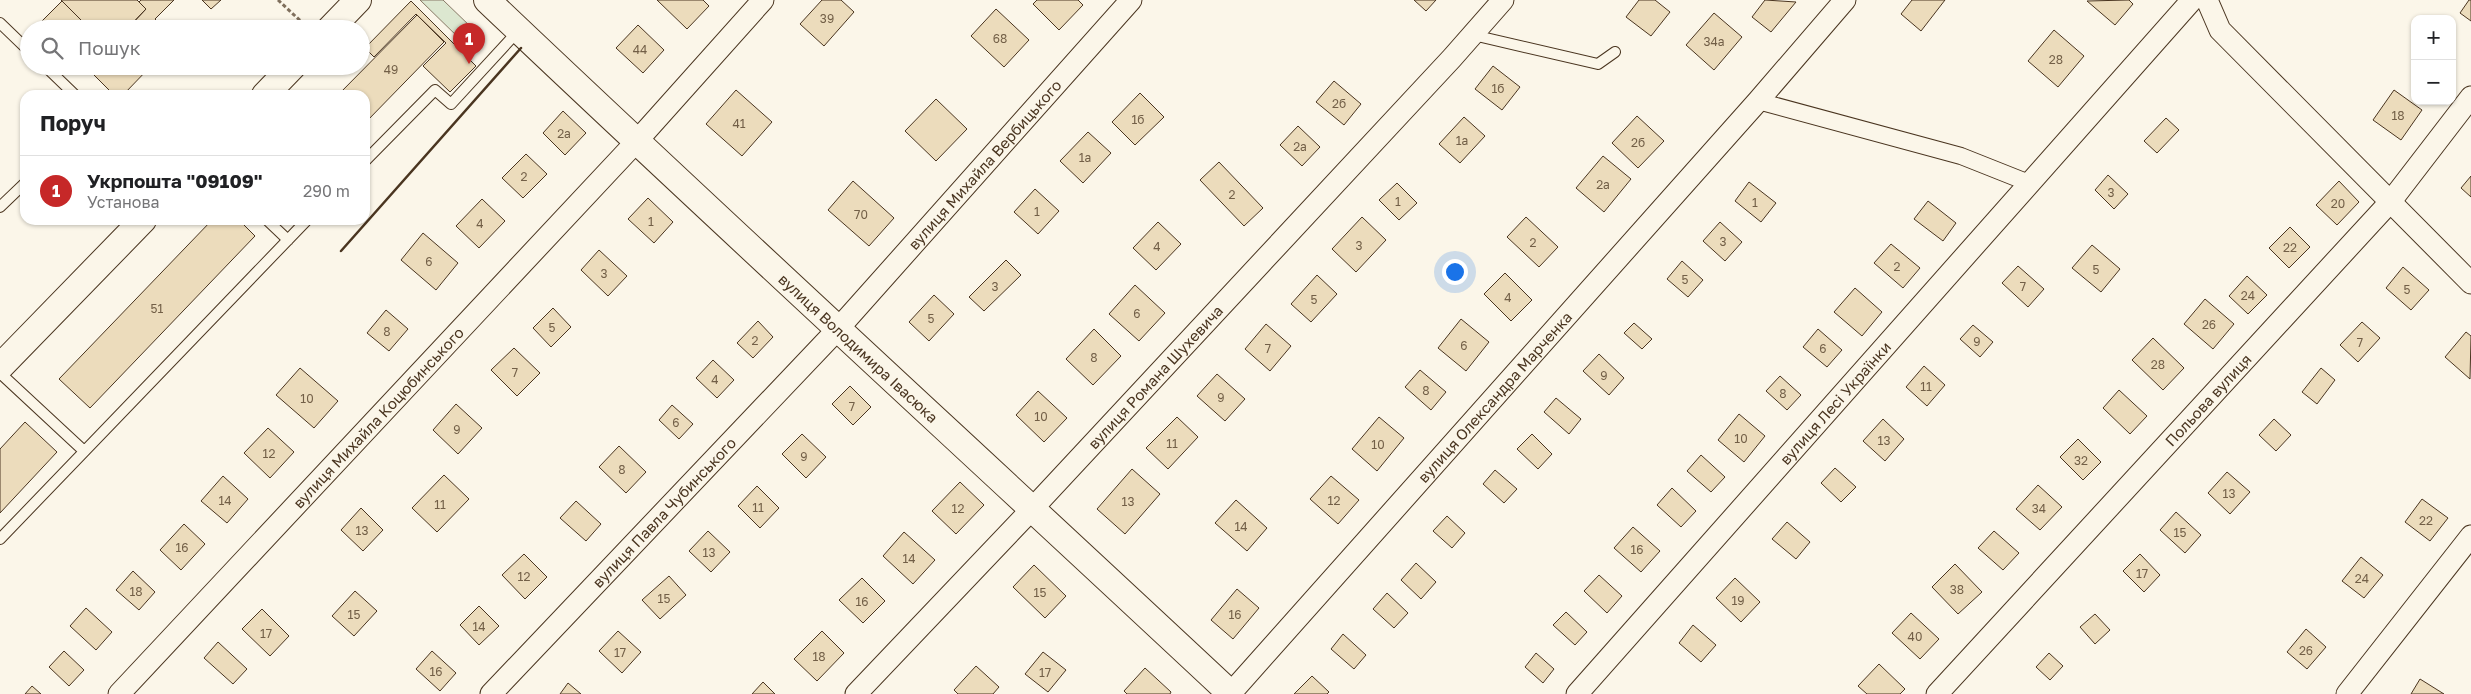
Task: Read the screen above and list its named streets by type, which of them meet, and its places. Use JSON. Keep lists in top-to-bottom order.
{
  "streets": {
    "street": [
      "вулиця Михайла Вербицького",
      "вулиця Володимира Івасюка",
      "вулиця Романа Шухевича",
      "вулиця Олександра Марченка",
      "Польова вулиця",
      "вулиця Лесі Українки",
      "вулиця Михайла Коцюбинського",
      "вулиця Павла Чубинського"
    ]
  },
  "crossings": [
    ["вулиця Михайла Вербицького", "вулиця Володимира Івасюка"],
    ["вулиця Михайла Вербицького", "вулиця Павла Чубинського"],
    ["вулиця Володимира Івасюка", "вулиця Романа Шухевича"],
    ["вулиця Володимира Івасюка", "вулиця Олександра Марченка"],
    ["вулиця Володимира Івасюка", "вулиця Михайла Коцюбинського"],
    ["вулиця Володимира Івасюка", "вулиця Павла Чубинського"]
  ],
  "house_numbers": [
    "39",
    "68",
    "34а",
    "44",
    "28",
    "49",
    "1б",
    "2б",
    "18",
    "1б",
    "41",
    "2а",
    "1а",
    "2б",
    "2а",
    "1а",
    "2",
    "2а",
    "3",
    "2",
    "1",
    "1",
    "20",
    "1",
    "70",
    "1",
    "4",
    "3",
    "2",
    "3",
    "4",
    "22",
    "6",
    "2",
    "5",
    "3",
    "5",
    "3",
    "7",
    "5",
    "24",
    "4",
    "5",
    "51",
    "6",
    "5",
    "26",
    "5",
    "8",
    "2",
    "9",
    "7",
    "6",
    "7",
    "6",
    "8",
    "28",
    "7",
    "9",
    "4",
    "11",
    "8",
    "8",
    "9",
    "10",
    "7",
    "10",
    "6",
    "9",
    "10",
    "13",
    "11",
    "10",
    "12",
    "9",
    "32",
    "8",
    "13",
    "14",
    "12",
    "13",
    "11",
    "11",
    "12",
    "34",
    "22",
    "14",
    "13",
    "15",
    "16",
    "16",
    "13",
    "14",
    "17",
    "12",
    "24",
    "38",
    "18",
    "15",
    "15",
    "19",
    "16",
    "15",
    "16",
    "14",
    "17",
    "40",
    "26",
    "17",
    "18",
    "16",
    "17"
  ],
  "page": {
    "map_buttons": ["+", "−"],
    "search": "Пошук",
    "pins": "1",
    "heading": "Поруч",
    "list": [
      {
        "mark": "1",
        "name": "Укрпошта \"09109\"",
        "note": "Установа",
        "value": "290 m"
      }
    ]
  }
}
